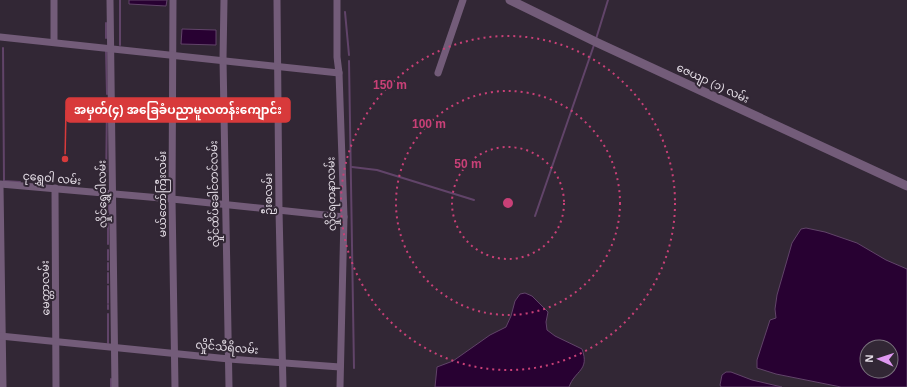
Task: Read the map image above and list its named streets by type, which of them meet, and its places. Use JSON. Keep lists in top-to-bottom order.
{
  "streets": {
    "street": [
      "ဇေယျာ (၁) လမ်း",
      "ငုရွှေဝါ လမ်း",
      "လှိုင်ရွှေဝါလမ်း",
      "မယ်တော်ကြီးလမ်း",
      "လှိုင်ထိပ်ခေါင်တင်လမ်း",
      "ဦးစလမ်း",
      "လှိုင်ရတနာလမ်း",
      "မေတ္တာလမ်း",
      "လှိုင်သီရိလမ်း"
    ]
  },
  "crossings": [
    ["ငုရွှေဝါ လမ်း", "လှိုင်ရွှေဝါလမ်း"],
    ["ငုရွှေဝါ လမ်း", "မယ်တော်ကြီးလမ်း"],
    ["ငုရွှေဝါ လမ်း", "လှိုင်ထိပ်ခေါင်တင်လမ်း"],
    ["ငုရွှေဝါ လမ်း", "ဦးစလမ်း"],
    ["ငုရွှေဝါ လမ်း", "လှိုင်ရတနာလမ်း"],
    ["ငုရွှေဝါ လမ်း", "မေတ္တာလမ်း"],
    ["လှိုင်ရွှေဝါလမ်း", "လှိုင်သီရိလမ်း"],
    ["မယ်တော်ကြီးလမ်း", "လှိုင်သီရိလမ်း"],
    ["လှိုင်ထိပ်ခေါင်တင်လမ်း", "လှိုင်သီရိလမ်း"],
    ["ဦးစလမ်း", "လှိုင်သီရိလမ်း"],
    ["လှိုင်ရတနာလမ်း", "လှိုင်သီရိလမ်း"],
    ["မေတ္တာလမ်း", "လှိုင်သီရိလမ်း"]
  ],
  "places": ["အမှတ်(၄) အခြေခံပညာမူလတန်းကျောင်း"],
  "north": "left",
  "rings": ["150 m", "100 m", "50 m"]
}
